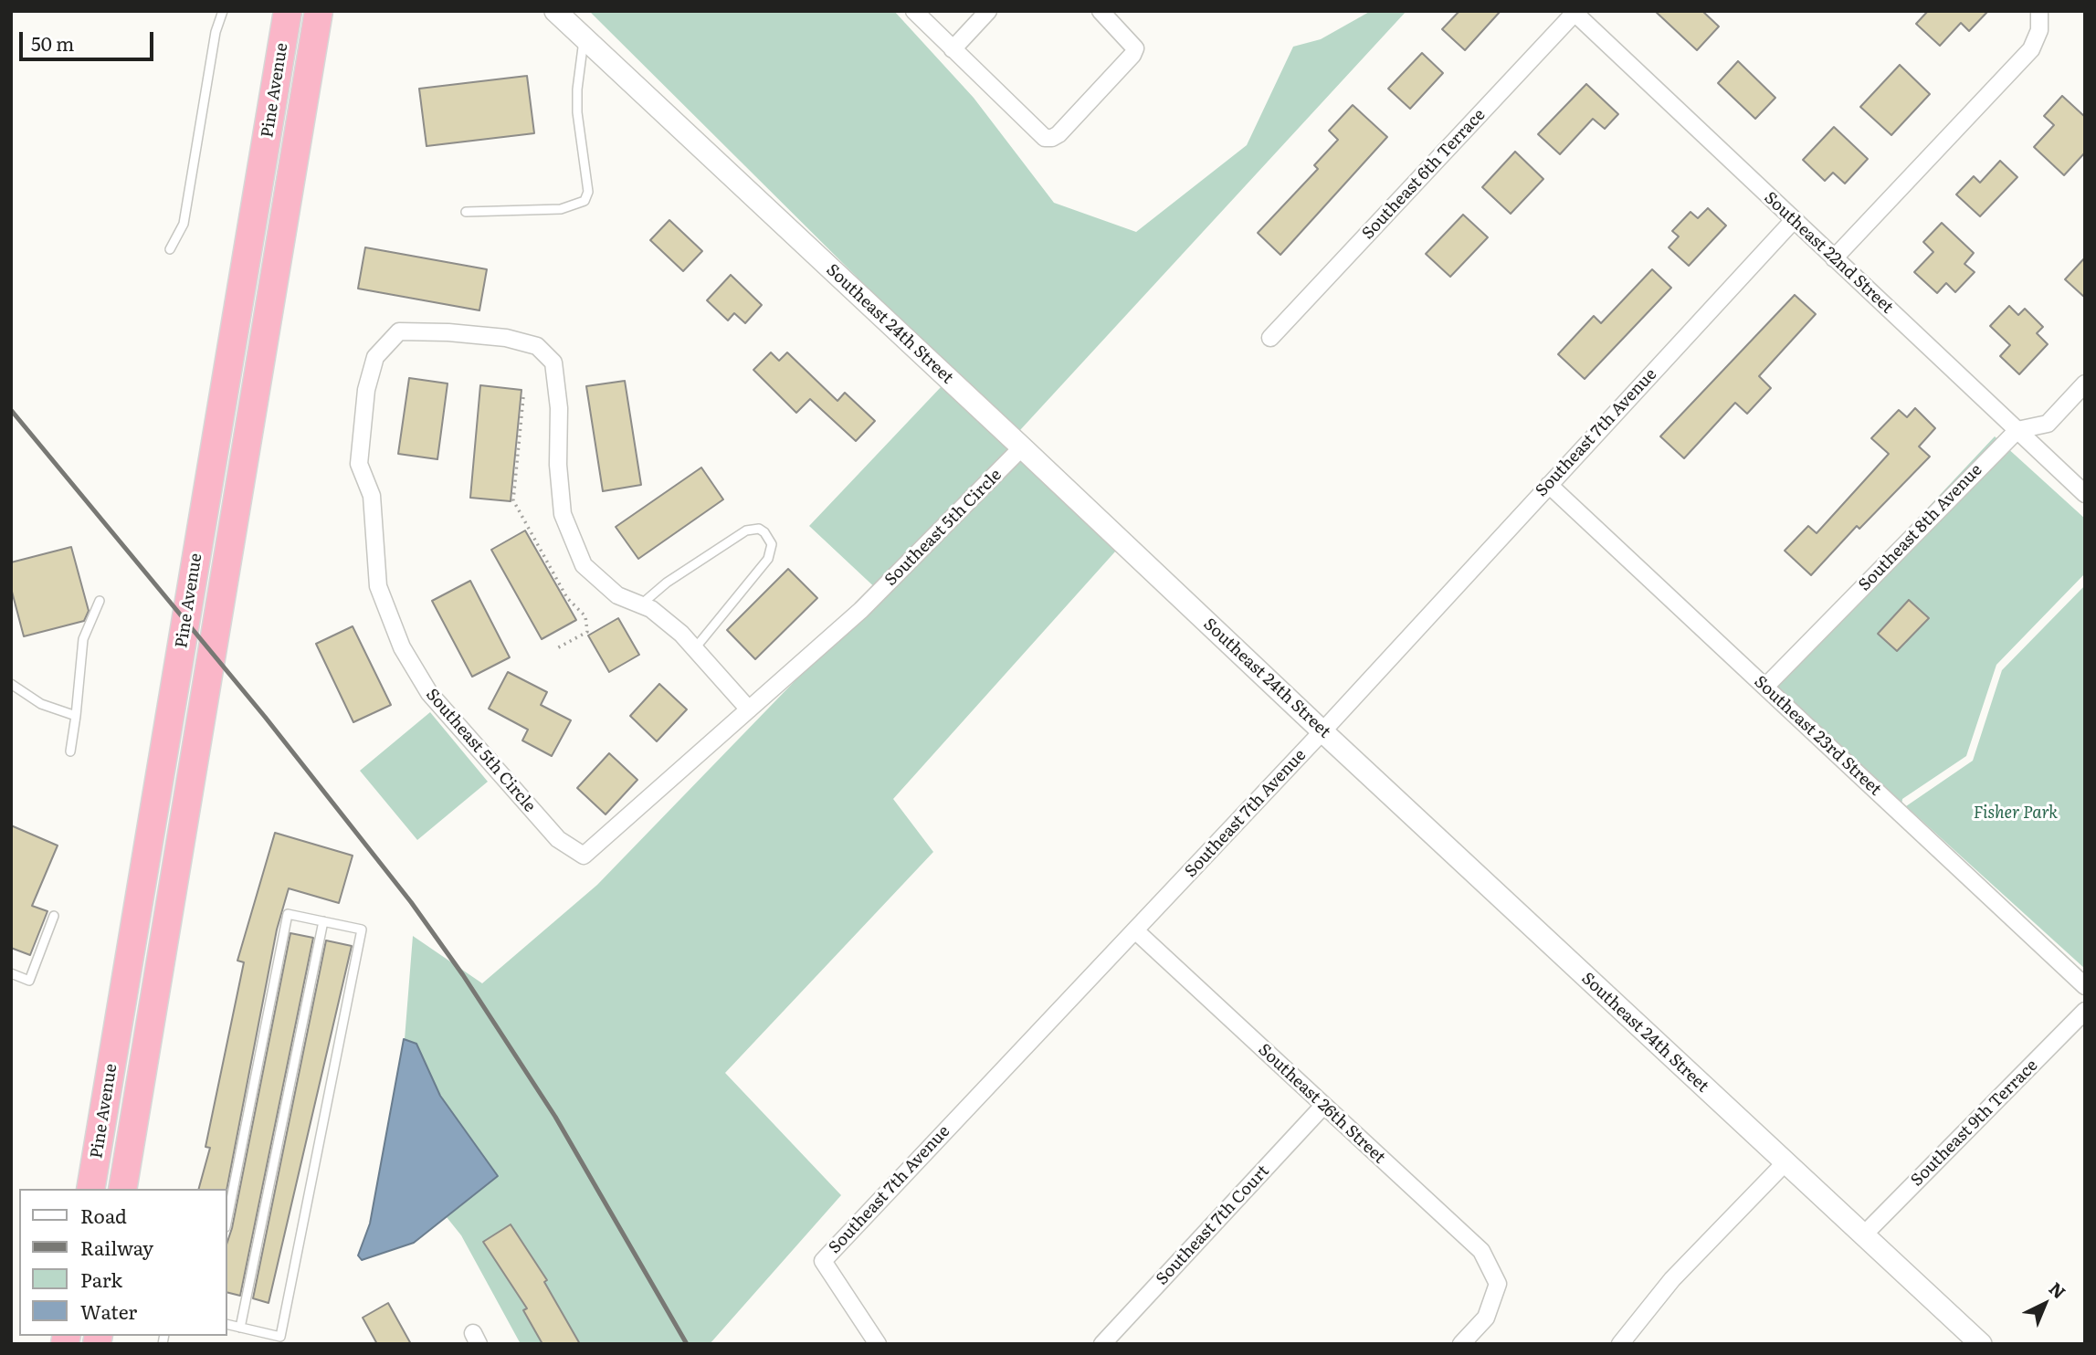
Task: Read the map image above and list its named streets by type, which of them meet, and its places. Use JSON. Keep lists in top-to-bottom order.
{
  "streets": {
    "highway": ["Pine Avenue"],
    "street": [
      "Southeast 6th Terrace",
      "Southeast 22nd Street",
      "Southeast 24th Street",
      "Southeast 7th Avenue",
      "Southeast 5th Circle",
      "Southeast 8th Avenue",
      "Southeast 23rd Street",
      "Southeast 26th Street",
      "Southeast 9th Terrace",
      "Southeast 7th Court"
    ]
  },
  "crossings": [
    ["Southeast 6th Terrace", "Southeast 22nd Street"],
    ["Southeast 22nd Street", "Southeast 7th Avenue"],
    ["Southeast 22nd Street", "Southeast 8th Avenue"],
    ["Southeast 24th Street", "Southeast 7th Avenue"],
    ["Southeast 24th Street", "Southeast 5th Circle"],
    ["Southeast 24th Street", "Southeast 9th Terrace"],
    ["Southeast 7th Avenue", "Southeast 23rd Street"],
    ["Southeast 7th Avenue", "Southeast 26th Street"],
    ["Southeast 8th Avenue", "Southeast 23rd Street"],
    ["Southeast 26th Street", "Southeast 7th Court"]
  ],
  "parks": ["Fisher Park"],
  "legend": [
    "Road",
    "Railway",
    "Park",
    "Water"
  ],
  "scale_bar": "50 m",
  "north": "top right"
}
